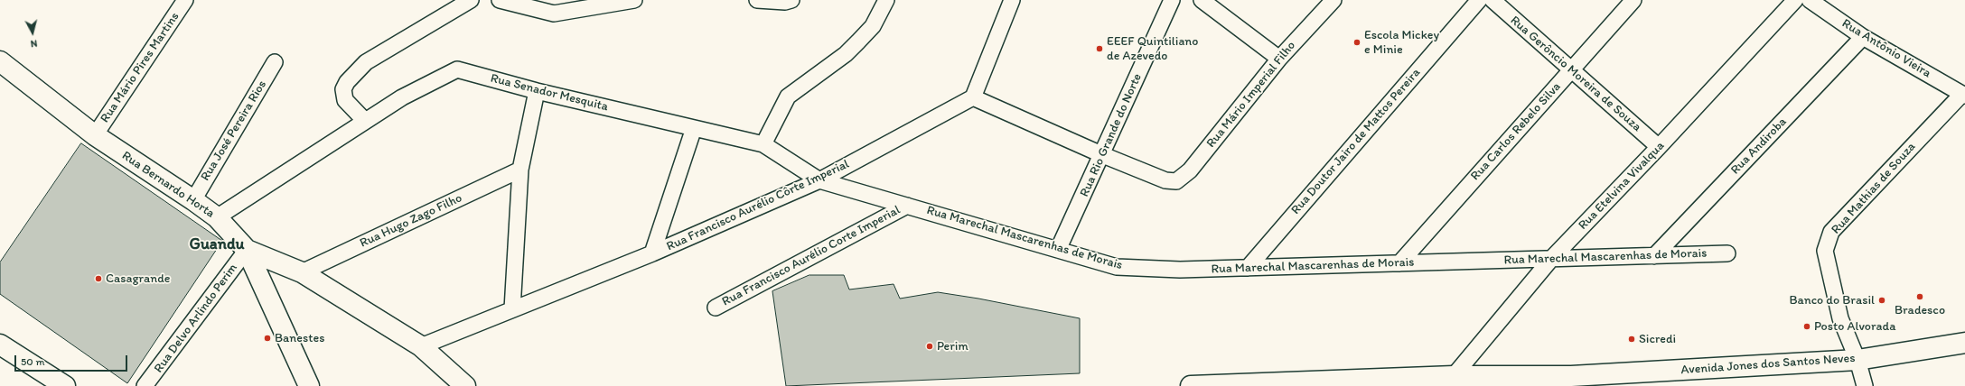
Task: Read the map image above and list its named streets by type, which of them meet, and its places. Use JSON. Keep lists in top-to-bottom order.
{
  "streets": {
    "main road": ["Rua Bernardo Horta", "Avenida Jones dos Santos Neves"],
    "street": [
      "Rua Antônio Vieira",
      "Rua Mário Pires Martins",
      "Rua Gerôncio Moreira de Souza",
      "Rua Senador Mesquita",
      "Rua Mário Imperial Filho",
      "Rua José Pereira Rios",
      "Rua Carlos Rebelo Silva",
      "Rua Rio Grande do Norte",
      "Rua Doutor Jairo de Mattos Pereira",
      "Rua Andiroba",
      "Rua Etelvina Vivalqua",
      "Rua Mathias de Souza",
      "Rua Francisco Aurélio Côrte Imperial",
      "Rua Hugo Zago Filho",
      "Rua Marechal Mascarenhas de Morais",
      "Rua Francisco Aurélio Corte Imperial",
      "Rua Delvo Arlindo Perim"
    ]
  },
  "crossings": [
    ["Rua Antônio Vieira", "Rua Andiroba"],
    ["Rua Antônio Vieira", "Rua Mathias de Souza"],
    ["Rua Mário Pires Martins", "Rua Bernardo Horta"],
    ["Rua Gerôncio Moreira de Souza", "Rua Carlos Rebelo Silva"],
    ["Rua Gerôncio Moreira de Souza", "Rua Etelvina Vivalqua"],
    ["Rua Senador Mesquita", "Rua Bernardo Horta"],
    ["Rua Senador Mesquita", "Rua Francisco Aurélio Côrte Imperial"],
    ["Rua Senador Mesquita", "Rua Marechal Mascarenhas de Morais"],
    ["Rua Senador Mesquita", "Rua Francisco Aurélio Corte Imperial"],
    ["Rua Mário Imperial Filho", "Rua Rio Grande do Norte"],
    ["Rua José Pereira Rios", "Rua Bernardo Horta"],
    ["Rua Carlos Rebelo Silva", "Rua Marechal Mascarenhas de Morais"],
    ["Rua Rio Grande do Norte", "Rua Marechal Mascarenhas de Morais"],
    ["Rua Doutor Jairo de Mattos Pereira", "Rua Marechal Mascarenhas de Morais"],
    ["Rua Andiroba", "Rua Marechal Mascarenhas de Morais"],
    ["Rua Bernardo Horta", "Rua Delvo Arlindo Perim"],
    ["Rua Etelvina Vivalqua", "Rua Marechal Mascarenhas de Morais"],
    ["Rua Etelvina Vivalqua", "Avenida Jones dos Santos Neves"],
    ["Rua Mathias de Souza", "Avenida Jones dos Santos Neves"],
    ["Rua Marechal Mascarenhas de Morais", "Rua Francisco Aurélio Corte Imperial"]
  ],
  "districts": ["Guandu"],
  "places": [
    "Escola Mickey e Minie",
    "EEEF Quintiliano de Azevedo",
    "Casagrande",
    "Bradesco",
    "Banco do Brasil",
    "Posto Alvorada",
    "Banestes",
    "Sicredi",
    "Perim"
  ],
  "scale_bar": "50 m",
  "north": "bottom"
}
